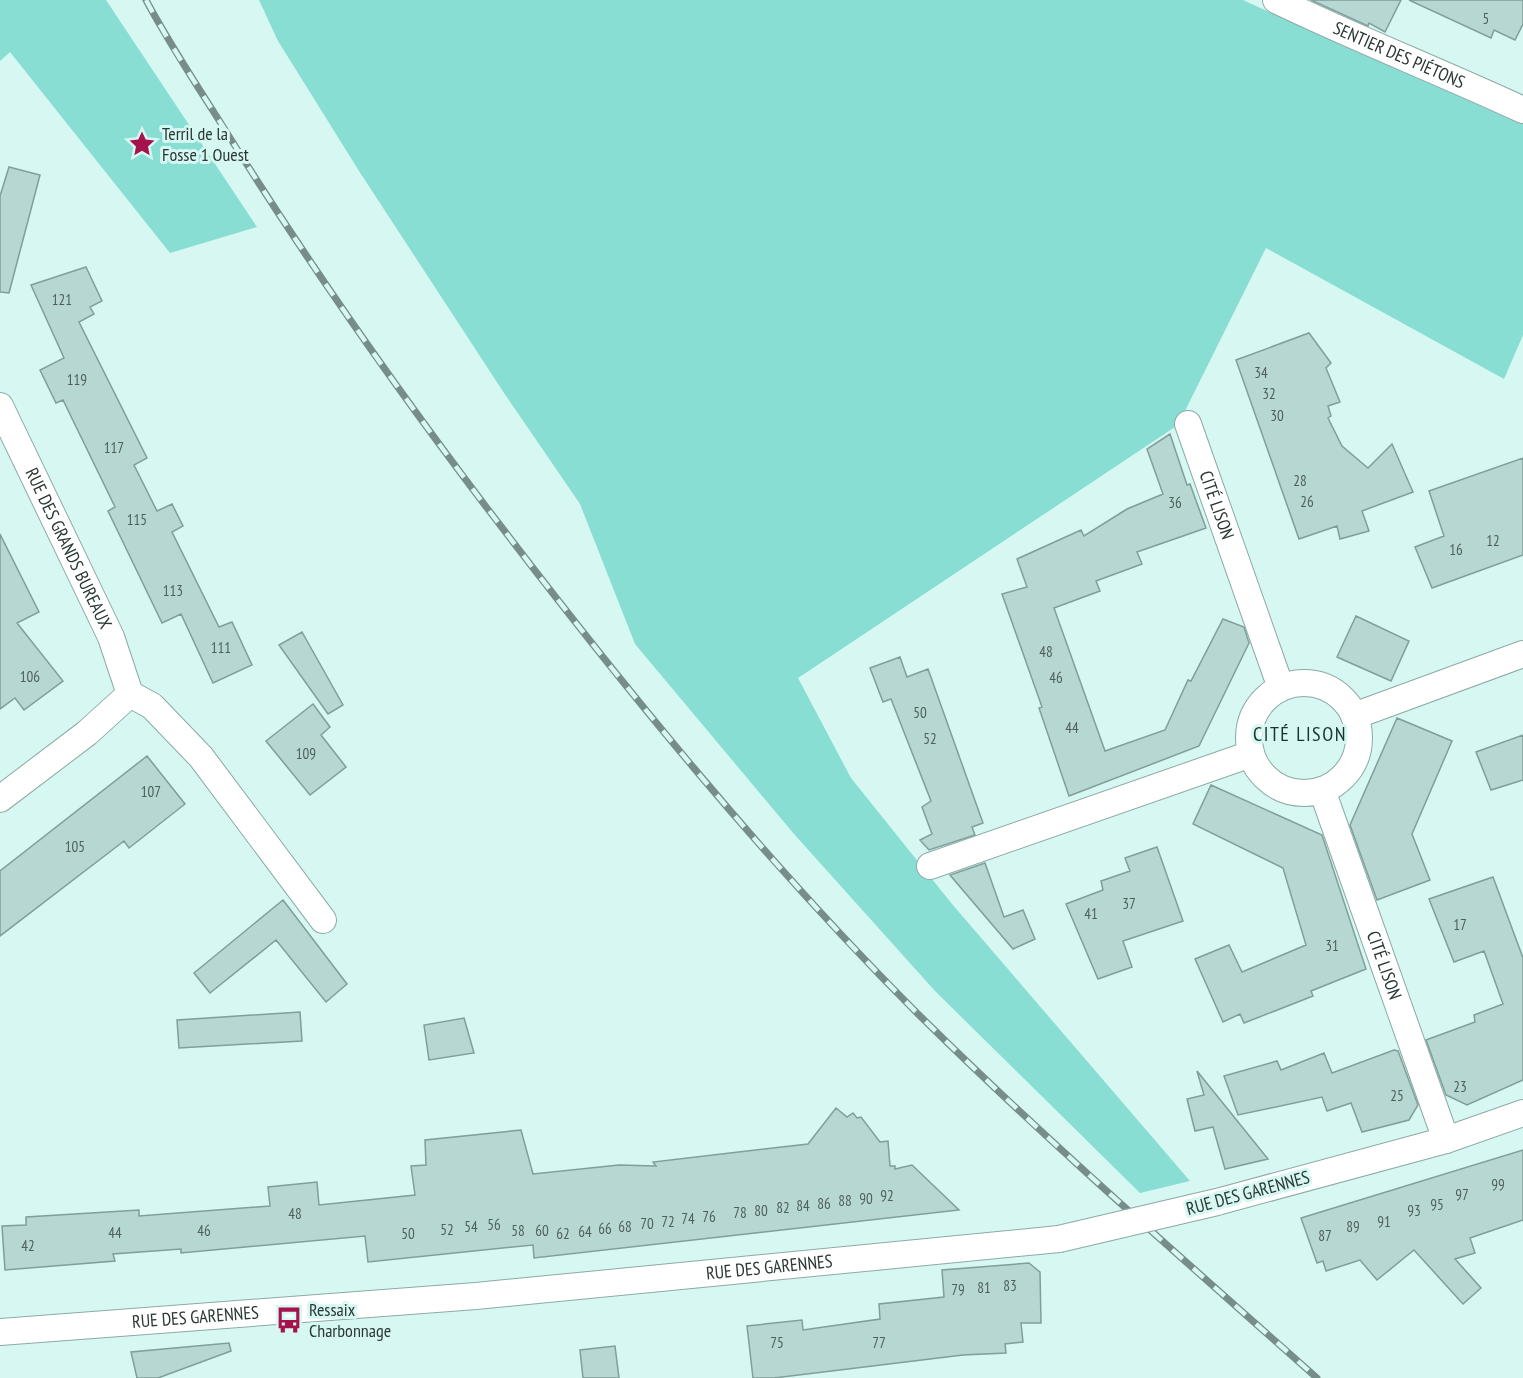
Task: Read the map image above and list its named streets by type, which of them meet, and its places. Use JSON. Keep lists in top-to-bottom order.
{
  "streets": {
    "street": [
      "SENTIER DES PIÉTONS",
      "CITÉ LISON",
      "RUE DES GRANDS BUREAUX",
      "RUE DES GARENNES"
    ]
  },
  "crossings": [
    ["CITÉ LISON", "RUE DES GARENNES"]
  ],
  "districts": ["CITÉ LISON"],
  "places": {
    "place": ["Terril de la Fosse 1 Ouest"],
    "bus stop": ["Ressaix Charbonnage"]
  },
  "house_numbers": [
    "5",
    "121",
    "34",
    "119",
    "32",
    "30",
    "117",
    "28",
    "26",
    "36",
    "115",
    "12",
    "16",
    "113",
    "111",
    "48",
    "106",
    "46",
    "50",
    "44",
    "52",
    "109",
    "107",
    "105",
    "37",
    "41",
    "17",
    "31",
    "23",
    "25",
    "99",
    "97",
    "92",
    "90",
    "88",
    "86",
    "95",
    "84",
    "82",
    "80",
    "93",
    "78",
    "48",
    "76",
    "74",
    "72",
    "91",
    "70",
    "56",
    "54",
    "68",
    "89",
    "66",
    "52",
    "46",
    "58",
    "60",
    "64",
    "44",
    "50",
    "62",
    "87",
    "42",
    "83",
    "81",
    "79",
    "75",
    "77"
  ]
}
